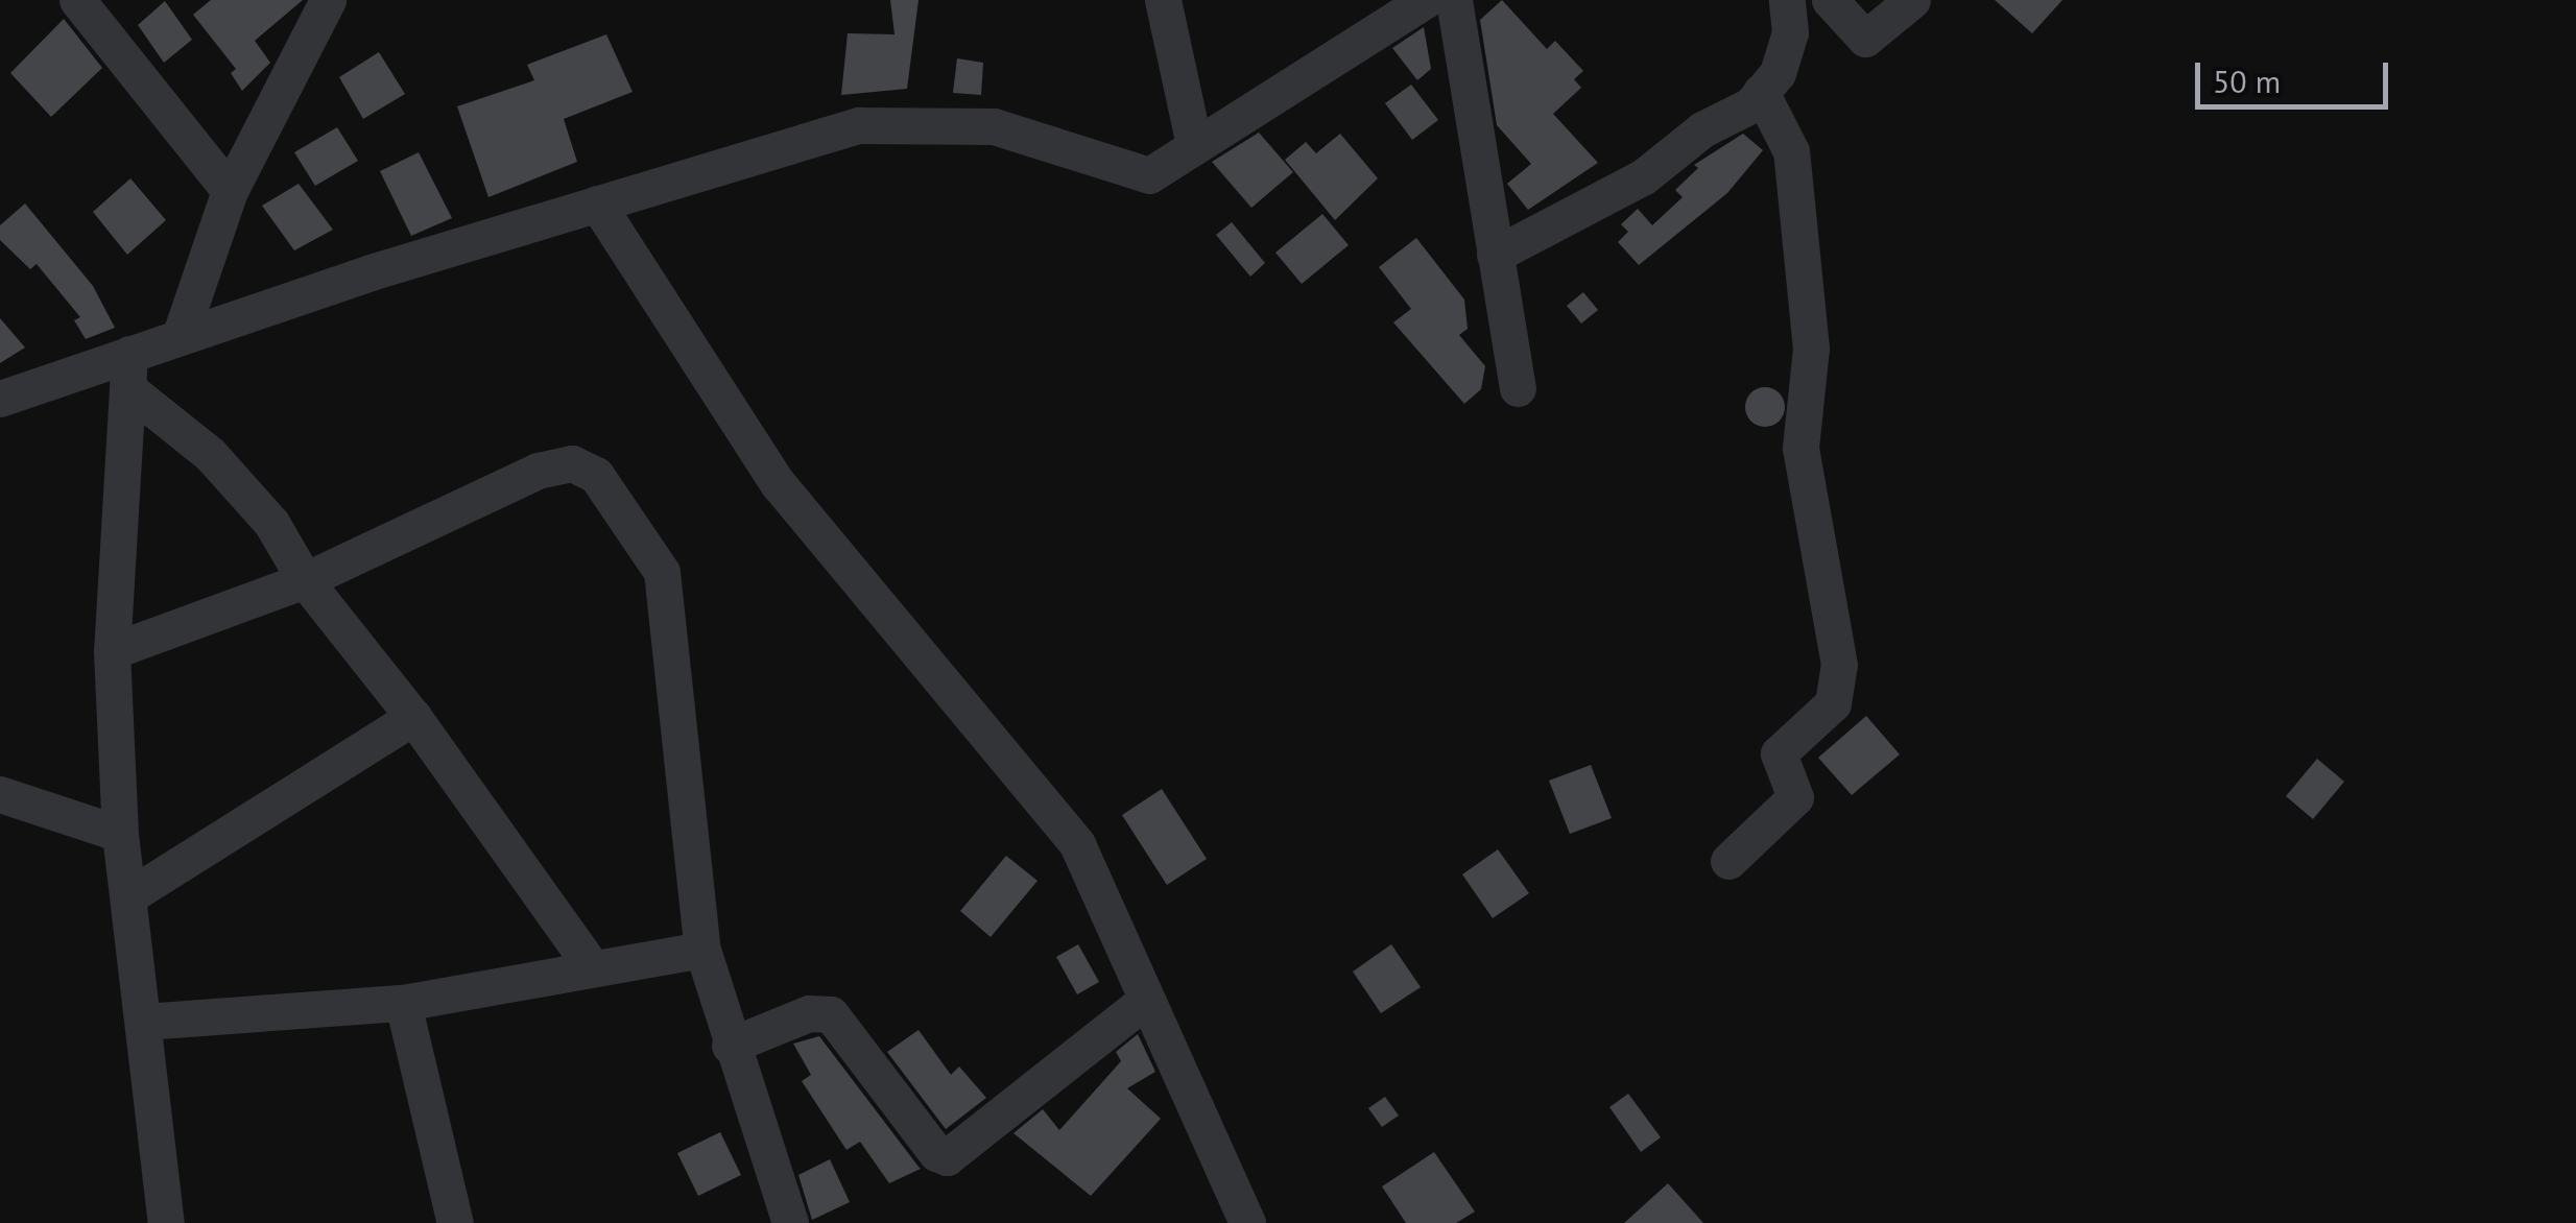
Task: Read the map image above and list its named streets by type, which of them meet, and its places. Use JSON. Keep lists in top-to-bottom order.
{
  "scale_bar": "50 m"
}
